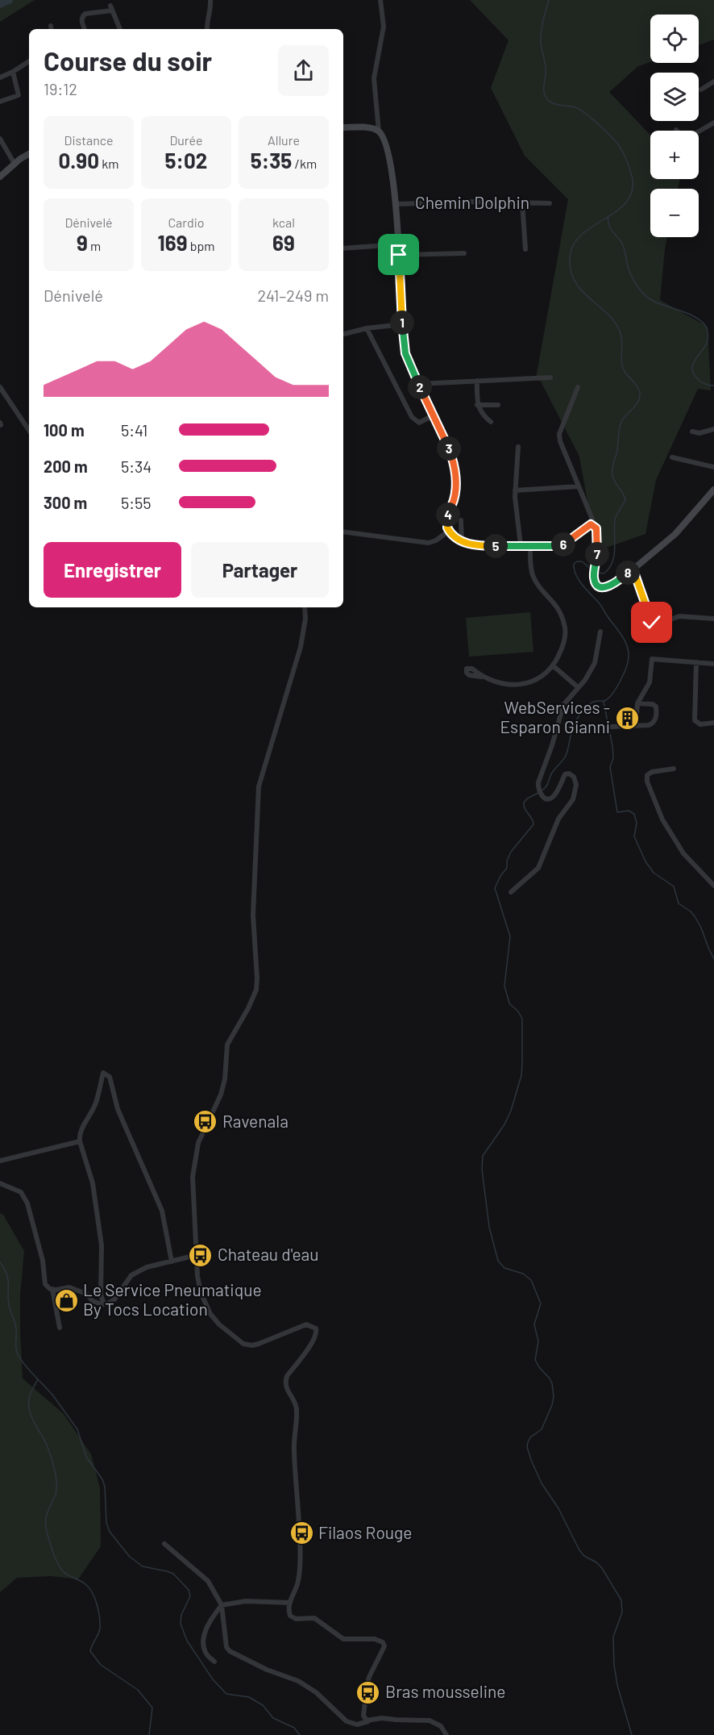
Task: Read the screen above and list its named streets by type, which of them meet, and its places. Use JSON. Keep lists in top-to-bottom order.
{
  "streets": {
    "street": ["Chemin Dolphin"]
  },
  "places": {
    "building": ["WebServices - Esparon Gianni"],
    "bus stop": [
      "Ravenala",
      "Chateau d'eau",
      "Filaos Rouge",
      "Bras mousseline"
    ],
    "shop": ["Le Service Pneumatique By Tocs Location"]
  },
  "page": {
    "map_buttons": ["+", "−"],
    "heading": ["Course du soir", "19:12"],
    "stats": [
      ["Distance", "0.90 km"],
      ["Durée", "5:02"],
      ["Allure", "5:35 /km"],
      ["Dénivelé", "9 m"],
      ["Cardio", "169 bpm"],
      ["kcal", "69"]
    ],
    "chart": ["Dénivelé", "241–249 m"],
    "pins": [
      "1",
      "2",
      "3",
      "4",
      "6",
      "5",
      "7",
      "8"
    ],
    "list": [
      {
        "name": "100 m",
        "note": "5:41"
      },
      {
        "name": "200 m",
        "note": "5:34"
      },
      {
        "name": "300 m",
        "note": "5:55"
      }
    ],
    "buttons": ["Enregistrer", "Partager"]
  }
}
